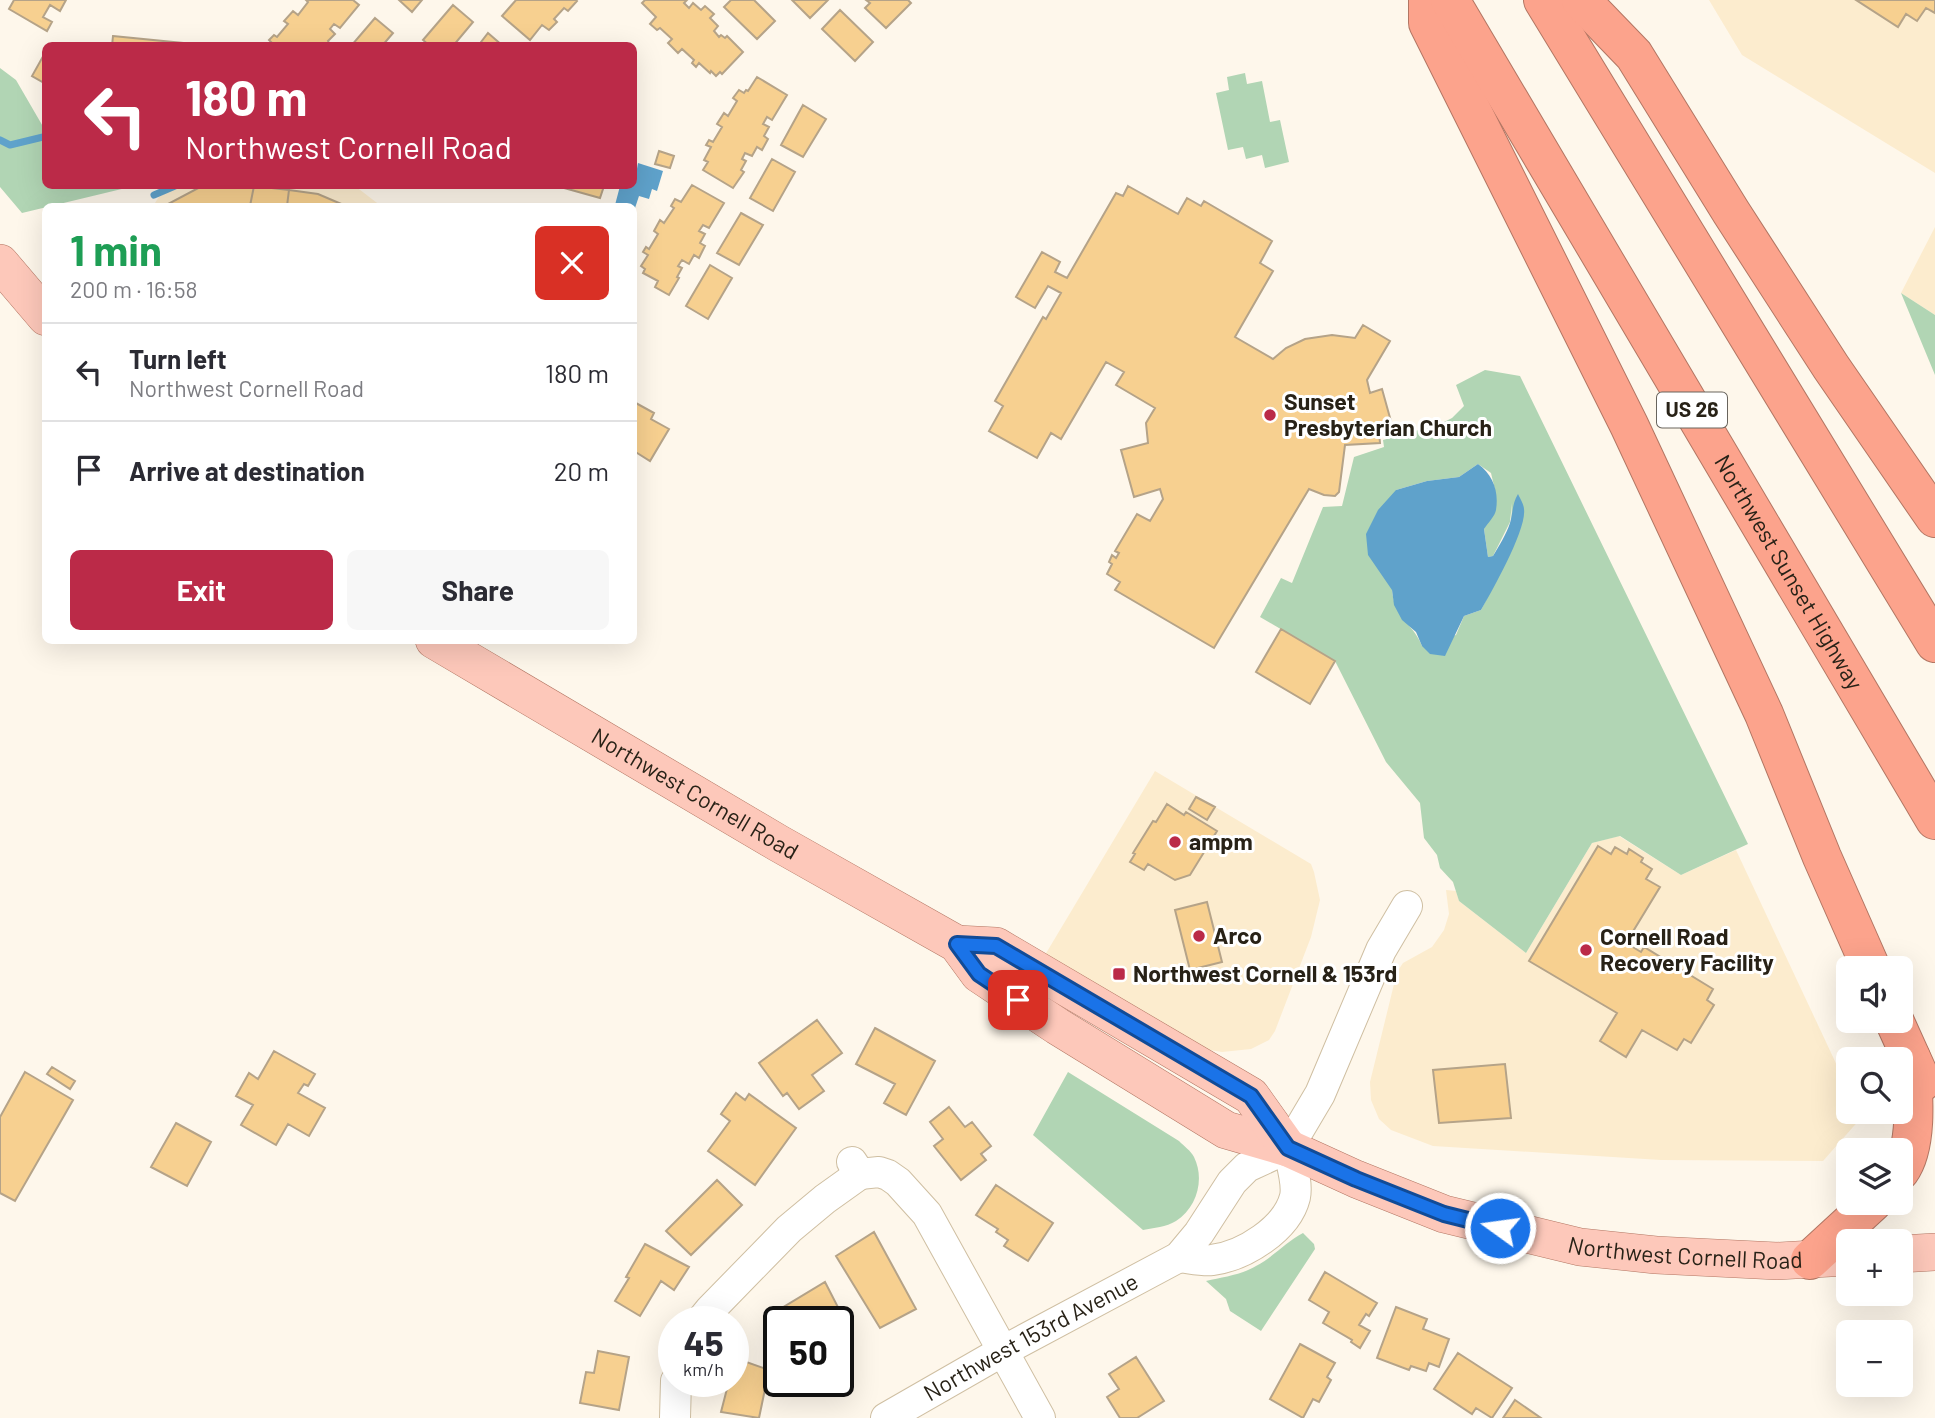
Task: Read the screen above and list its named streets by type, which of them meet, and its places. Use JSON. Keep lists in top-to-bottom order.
{
  "streets": {
    "highway": ["US 26", "Northwest Sunset Highway"],
    "main road": ["Northwest Cornell Road"],
    "street": ["Northwest 153rd Avenue"]
  },
  "crossings": [
    ["Northwest Cornell Road", "Northwest 153rd Avenue"]
  ],
  "places": {
    "other": [
      "Sunset Presbyterian Church",
      "ampm",
      "Arco",
      "Cornell Road Recovery Facility"
    ],
    "transit": ["Northwest Cornell & 153rd"]
  },
  "page": {
    "turn": ["180 m", "Northwest Cornell Road"],
    "heading": ["1 min", "200 m · 16:58"],
    "list": [
      {
        "name": "Turn left",
        "note": "Northwest Cornell Road",
        "value": "180 m"
      },
      {
        "name": "Arrive at destination",
        "value": "20 m"
      }
    ],
    "buttons": ["Exit", "Share"],
    "map_buttons": ["+", "−"],
    "speed": "45 km/h",
    "limit": "50"
  }
}
